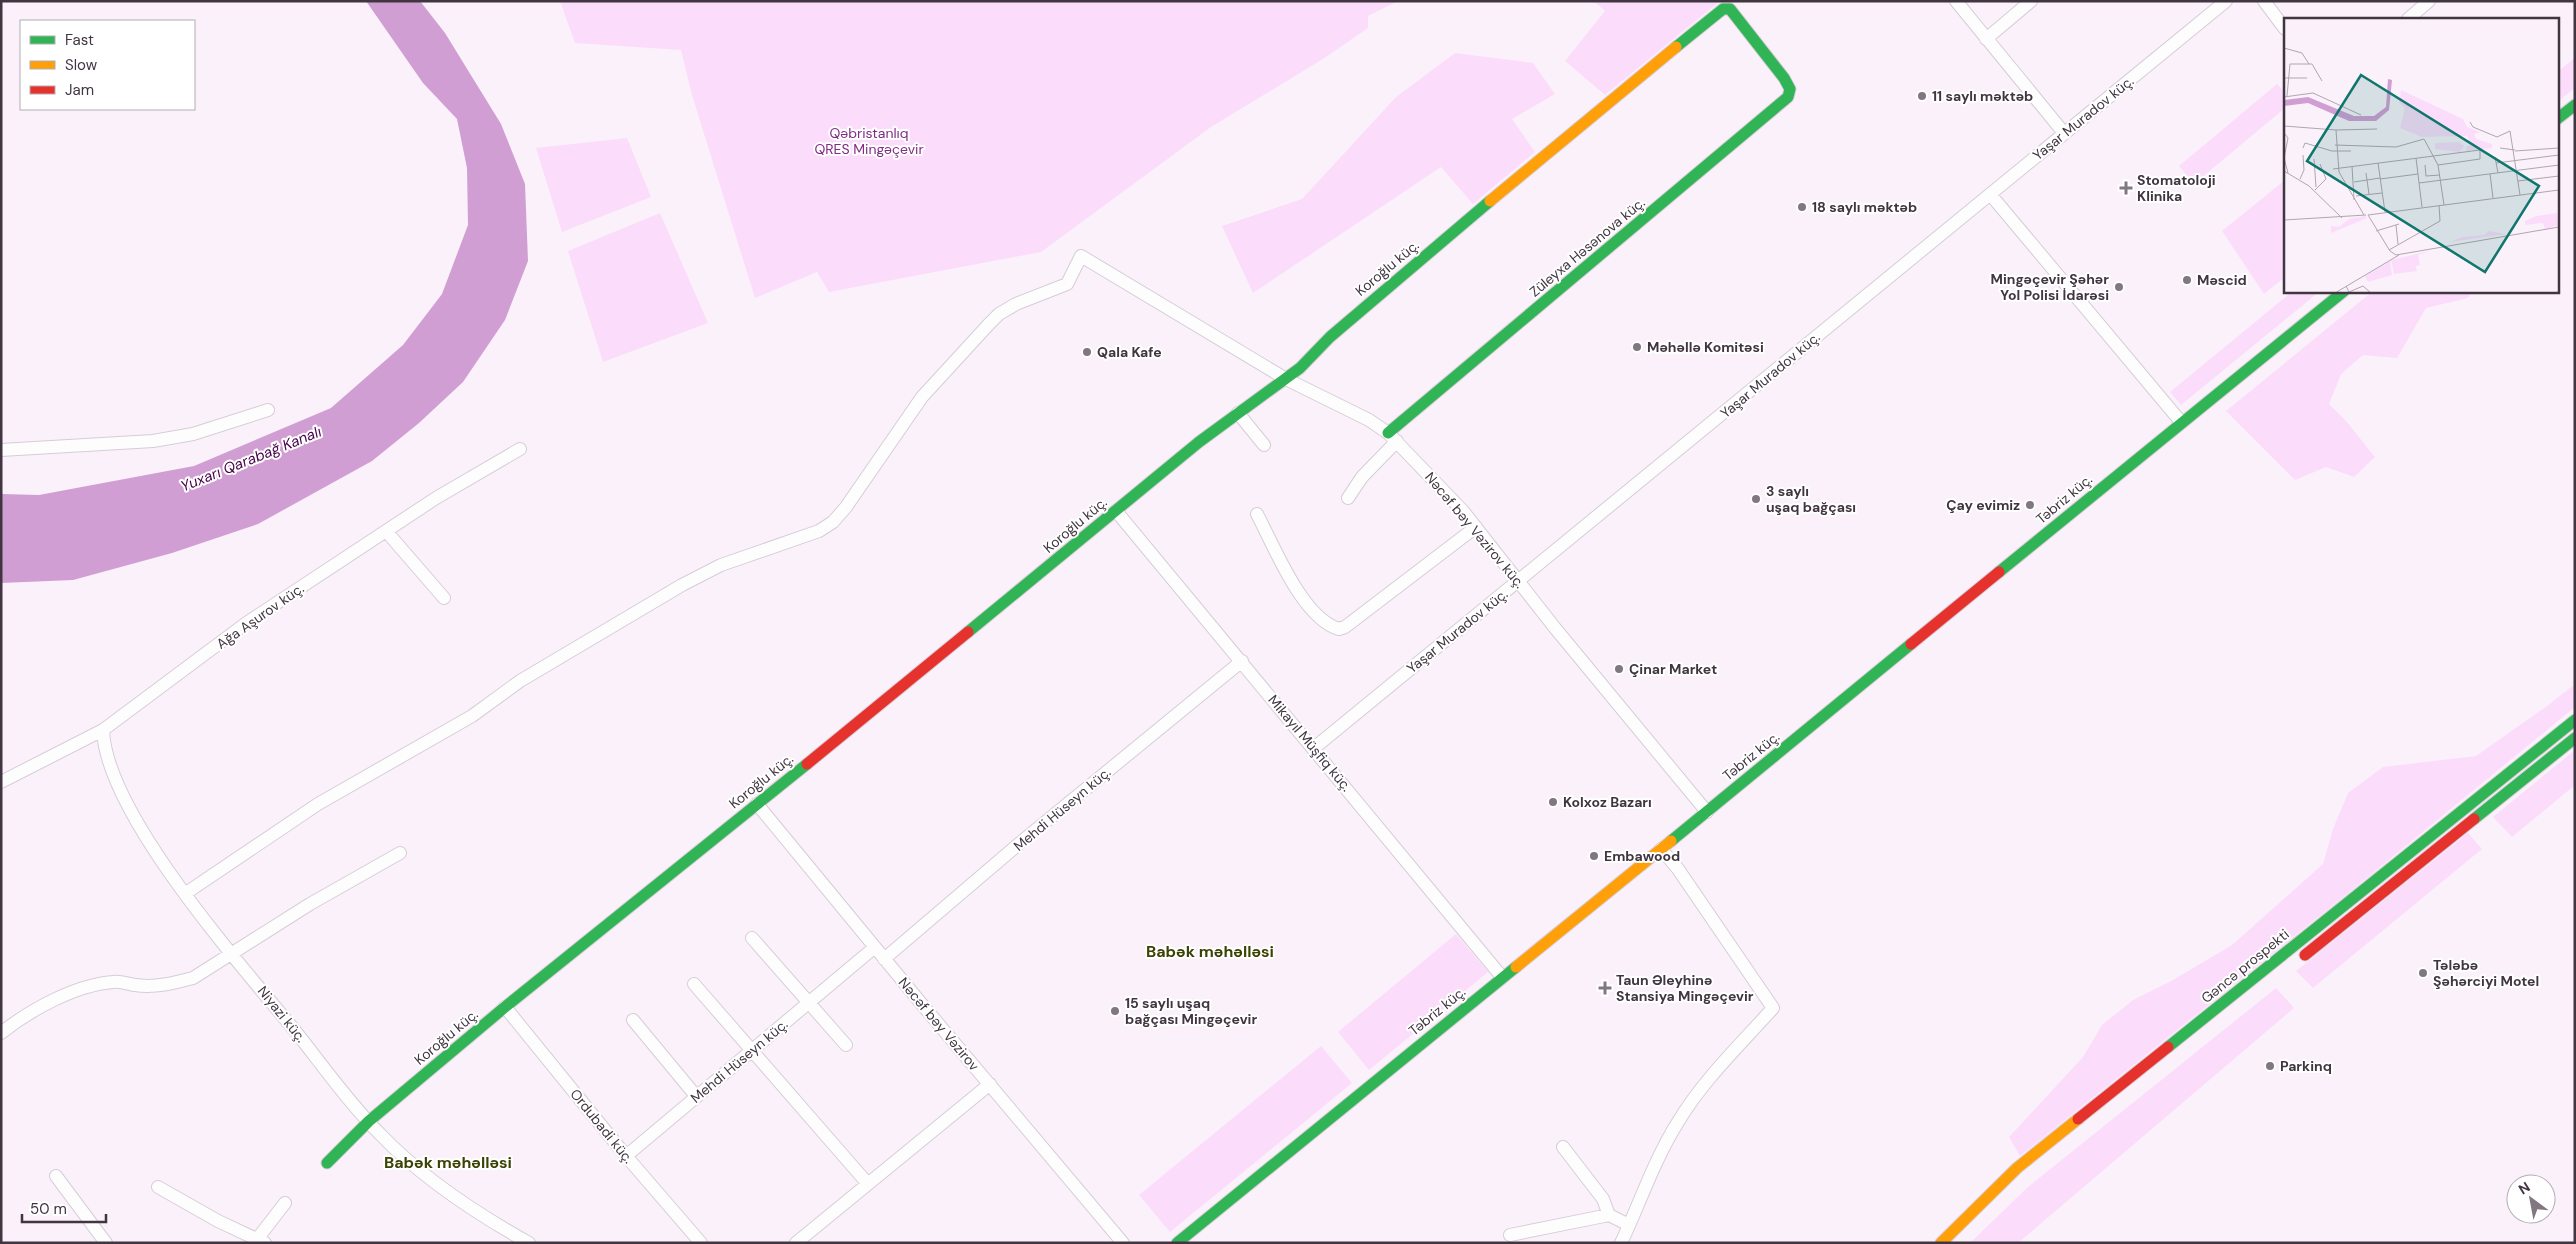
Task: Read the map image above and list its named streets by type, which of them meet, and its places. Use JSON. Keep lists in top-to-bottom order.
{
  "streets": {
    "main road": [
      "Züleyxa Həsənova küç.",
      "Koroğlu küç.",
      "Təbriz küç.",
      "Gəncə prospekti"
    ],
    "street": [
      "Yaşar Muradov küç.",
      "Nəcəf bəy Vəzirov küç.",
      "Ağa Aşurov küç.",
      "Mikayıl Müşfiq küç.",
      "Mehdi Hüseyn küç.",
      "Niyazi küç.",
      "Nəcəf bəy Vəzirov",
      "Ordubadi küç."
    ]
  },
  "crossings": [
    ["Yaşar Muradov küç.", "Nəcəf bəy Vəzirov küç."],
    ["Yaşar Muradov küç.", "Mikayıl Müşfiq küç."],
    ["Züleyxa Həsənova küç.", "Koroğlu küç."],
    ["Züleyxa Həsənova küç.", "Nəcəf bəy Vəzirov küç."],
    ["Koroğlu küç.", "Nəcəf bəy Vəzirov küç."],
    ["Koroğlu küç.", "Mikayıl Müşfiq küç."],
    ["Koroğlu küç.", "Niyazi küç."],
    ["Koroğlu küç.", "Nəcəf bəy Vəzirov"],
    ["Koroğlu küç.", "Ordubadi küç."],
    ["Təbriz küç.", "Nəcəf bəy Vəzirov küç."],
    ["Təbriz küç.", "Mikayıl Müşfiq küç."],
    ["Nəcəf bəy Vəzirov küç.", "Niyazi küç."],
    ["Ağa Aşurov küç.", "Niyazi küç."],
    ["Mikayıl Müşfiq küç.", "Mehdi Hüseyn küç."],
    ["Mehdi Hüseyn küç.", "Nəcəf bəy Vəzirov"],
    ["Mehdi Hüseyn küç.", "Ordubadi küç."]
  ],
  "districts": ["Babək məhəlləsi", "Babək məhəlləsi"],
  "water": ["Yuxarı Qarabağ Kanalı"],
  "parks": ["Qəbristanlıq QRES Mingəçevir"],
  "places": {
    "other": [
      "11 saylı məktəb",
      "18 saylı məktəb",
      "Məscid",
      "Mingəçevir Şəhər Yol Polisi İdarəsi",
      "Məhəllə Komitəsi",
      "Qala Kafe",
      "3 saylı uşaq bağçası",
      "Çay evimiz",
      "Çinar Market",
      "Kolxoz Bazarı",
      "Embawood",
      "Tələbə Şəhərciyi Motel",
      "15 saylı uşaq bağçası Mingəçevir",
      "Parkinq"
    ],
    "health": ["Stomatoloji Klinika", "Taun Əleyhinə Stansiya Mingəçevir"]
  },
  "legend": ["Fast", "Slow", "Jam"],
  "scale_bar": "50 m",
  "north": "top left"
}
